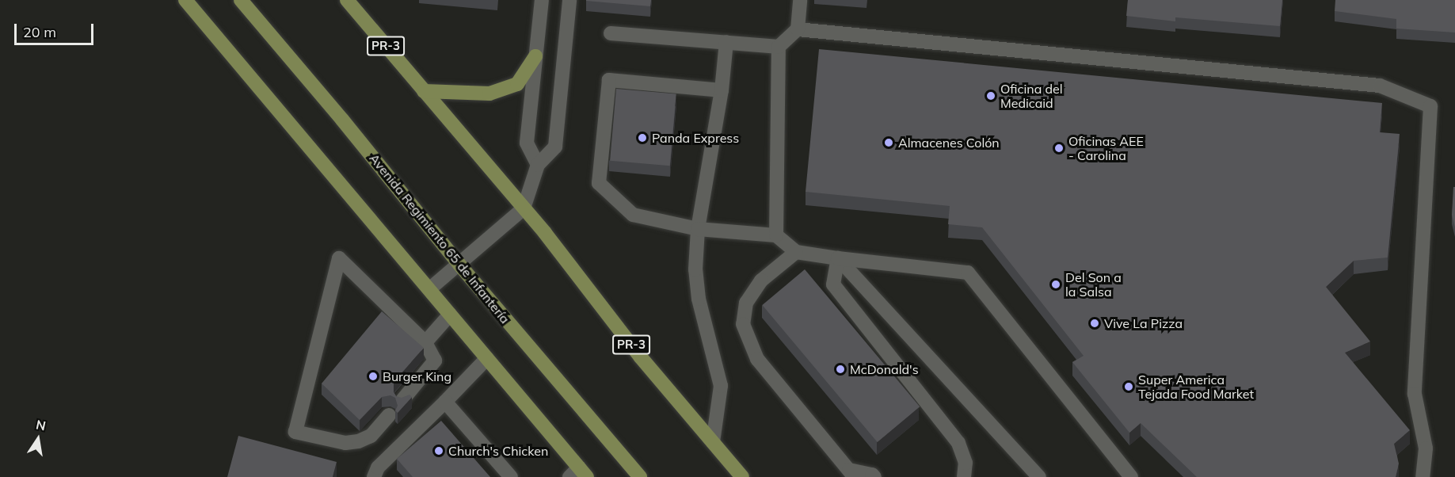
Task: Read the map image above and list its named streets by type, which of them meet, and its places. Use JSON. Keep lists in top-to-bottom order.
{
  "streets": {
    "main road": ["PR-3", "Avenida Regimiento 65 de Infantería"]
  },
  "places": [
    "Oficina del Medicaid",
    "Panda Express",
    "Almacenes Colón",
    "Oficinas AEE - Carolina",
    "Del Son a la Salsa",
    "Vive La Pizza",
    "McDonald's",
    "Burger King",
    "Super America Tejada Food Market",
    "Church's Chicken"
  ],
  "scale_bar": "20 m",
  "north": "top"
}
